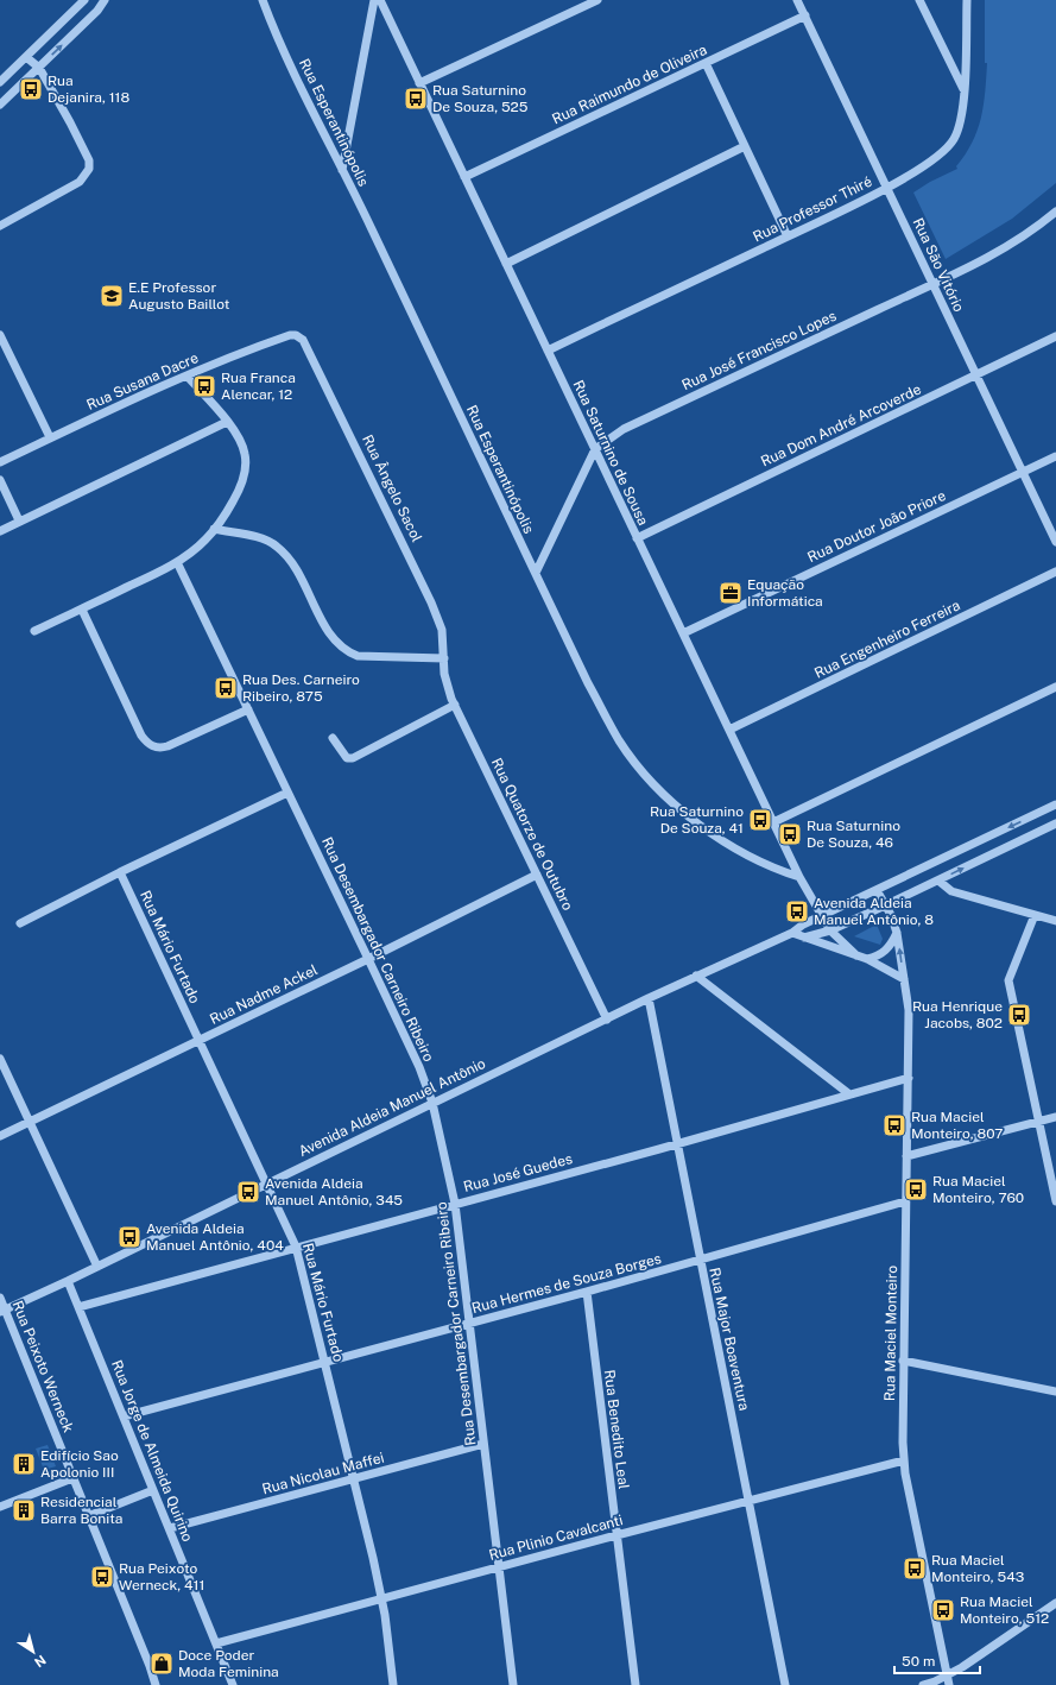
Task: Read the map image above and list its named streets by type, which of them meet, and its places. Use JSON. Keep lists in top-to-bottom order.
{
  "streets": {
    "street": [
      "Rua Raimundo de Oliveira",
      "Rua Esperantinópolis",
      "Rua Professor Thiré",
      "Rua São Vitório",
      "Rua José Francisco Lopes",
      "Rua Susana Dacre",
      "Rua Dom André Arcoverde",
      "Rua Saturnino de Sousa",
      "Rua Ângelo Sacol",
      "Rua Doutor João Priore",
      "Rua Engenheiro Ferreira",
      "Rua Quatorze de Outubro",
      "Rua Mário Furtado",
      "Rua Desembargador Carneiro Ribeiro",
      "Rua Nadme Ackel",
      "Avenida Aldeia Manuel Antônio",
      "Rua José Guedes",
      "Rua Hermes de Souza Borges",
      "Rua Maciel Monteiro",
      "Rua Major Boaventura",
      "Rua Peixoto Werneck",
      "Rua Benedito Leal",
      "Rua Jorge de Almeida Quirino",
      "Rua Nicolau Maffei",
      "Rua Plinio Cavalcanti"
    ]
  },
  "crossings": [
    ["Rua Raimundo de Oliveira", "Rua São Vitório"],
    ["Rua Raimundo de Oliveira", "Rua Saturnino de Sousa"],
    ["Rua Esperantinópolis", "Rua Saturnino de Sousa"],
    ["Rua Professor Thiré", "Rua São Vitório"],
    ["Rua Professor Thiré", "Rua Saturnino de Sousa"],
    ["Rua São Vitório", "Rua José Francisco Lopes"],
    ["Rua São Vitório", "Rua Dom André Arcoverde"],
    ["Rua São Vitório", "Rua Doutor João Priore"],
    ["Rua José Francisco Lopes", "Rua Saturnino de Sousa"],
    ["Rua Susana Dacre", "Rua Ângelo Sacol"],
    ["Rua Dom André Arcoverde", "Rua Saturnino de Sousa"],
    ["Rua Saturnino de Sousa", "Rua Doutor João Priore"],
    ["Rua Saturnino de Sousa", "Rua Engenheiro Ferreira"],
    ["Rua Saturnino de Sousa", "Avenida Aldeia Manuel Antônio"],
    ["Rua Ângelo Sacol", "Rua Quatorze de Outubro"],
    ["Rua Quatorze de Outubro", "Rua Nadme Ackel"],
    ["Rua Quatorze de Outubro", "Avenida Aldeia Manuel Antônio"],
    ["Rua Mário Furtado", "Rua Nadme Ackel"],
    ["Rua Mário Furtado", "Avenida Aldeia Manuel Antônio"],
    ["Rua Mário Furtado", "Rua José Guedes"],
    ["Rua Mário Furtado", "Rua Hermes de Souza Borges"],
    ["Rua Mário Furtado", "Rua Nicolau Maffei"],
    ["Rua Mário Furtado", "Rua Plinio Cavalcanti"],
    ["Rua Desembargador Carneiro Ribeiro", "Rua Nadme Ackel"],
    ["Rua Desembargador Carneiro Ribeiro", "Avenida Aldeia Manuel Antônio"],
    ["Rua Desembargador Carneiro Ribeiro", "Rua José Guedes"],
    ["Rua Desembargador Carneiro Ribeiro", "Rua Hermes de Souza Borges"],
    ["Rua Desembargador Carneiro Ribeiro", "Rua Nicolau Maffei"],
    ["Rua Desembargador Carneiro Ribeiro", "Rua Plinio Cavalcanti"],
    ["Avenida Aldeia Manuel Antônio", "Rua Maciel Monteiro"],
    ["Avenida Aldeia Manuel Antônio", "Rua Major Boaventura"],
    ["Avenida Aldeia Manuel Antônio", "Rua Peixoto Werneck"],
    ["Avenida Aldeia Manuel Antônio", "Rua Jorge de Almeida Quirino"],
    ["Rua José Guedes", "Rua Maciel Monteiro"],
    ["Rua José Guedes", "Rua Major Boaventura"],
    ["Rua José Guedes", "Rua Jorge de Almeida Quirino"],
    ["Rua Hermes de Souza Borges", "Rua Maciel Monteiro"],
    ["Rua Hermes de Souza Borges", "Rua Major Boaventura"],
    ["Rua Hermes de Souza Borges", "Rua Benedito Leal"],
    ["Rua Hermes de Souza Borges", "Rua Jorge de Almeida Quirino"],
    ["Rua Maciel Monteiro", "Rua Plinio Cavalcanti"],
    ["Rua Major Boaventura", "Rua Plinio Cavalcanti"],
    ["Rua Benedito Leal", "Rua Plinio Cavalcanti"],
    ["Rua Jorge de Almeida Quirino", "Rua Nicolau Maffei"],
    ["Rua Jorge de Almeida Quirino", "Rua Plinio Cavalcanti"]
  ],
  "places": {
    "bus stop": [
      "Rua Dejanira, 118",
      "Rua Saturnino De Souza, 525",
      "Rua Franca Alencar, 12",
      "Rua Des. Carneiro Ribeiro, 875",
      "Rua Saturnino De Souza, 41",
      "Rua Saturnino De Souza, 46",
      "Avenida Aldeia Manuel Antônio, 8",
      "Rua Henrique Jacobs, 802",
      "Rua Maciel Monteiro, 807",
      "Rua Maciel Monteiro, 760",
      "Avenida Aldeia Manuel Antônio, 345",
      "Avenida Aldeia Manuel Antônio, 404",
      "Rua Maciel Monteiro, 543",
      "Rua Peixoto Werneck, 411",
      "Rua Maciel Monteiro, 512"
    ],
    "school or university": ["E.E Professor Augusto Baillot"],
    "office": ["Equação Informática"],
    "building": ["Edifício Sao Apolonio III", "Residencial Barra Bonita"],
    "shop": ["Doce Poder Moda Feminina"]
  },
  "scale_bar": "50 m",
  "north": "bottom right"
}
